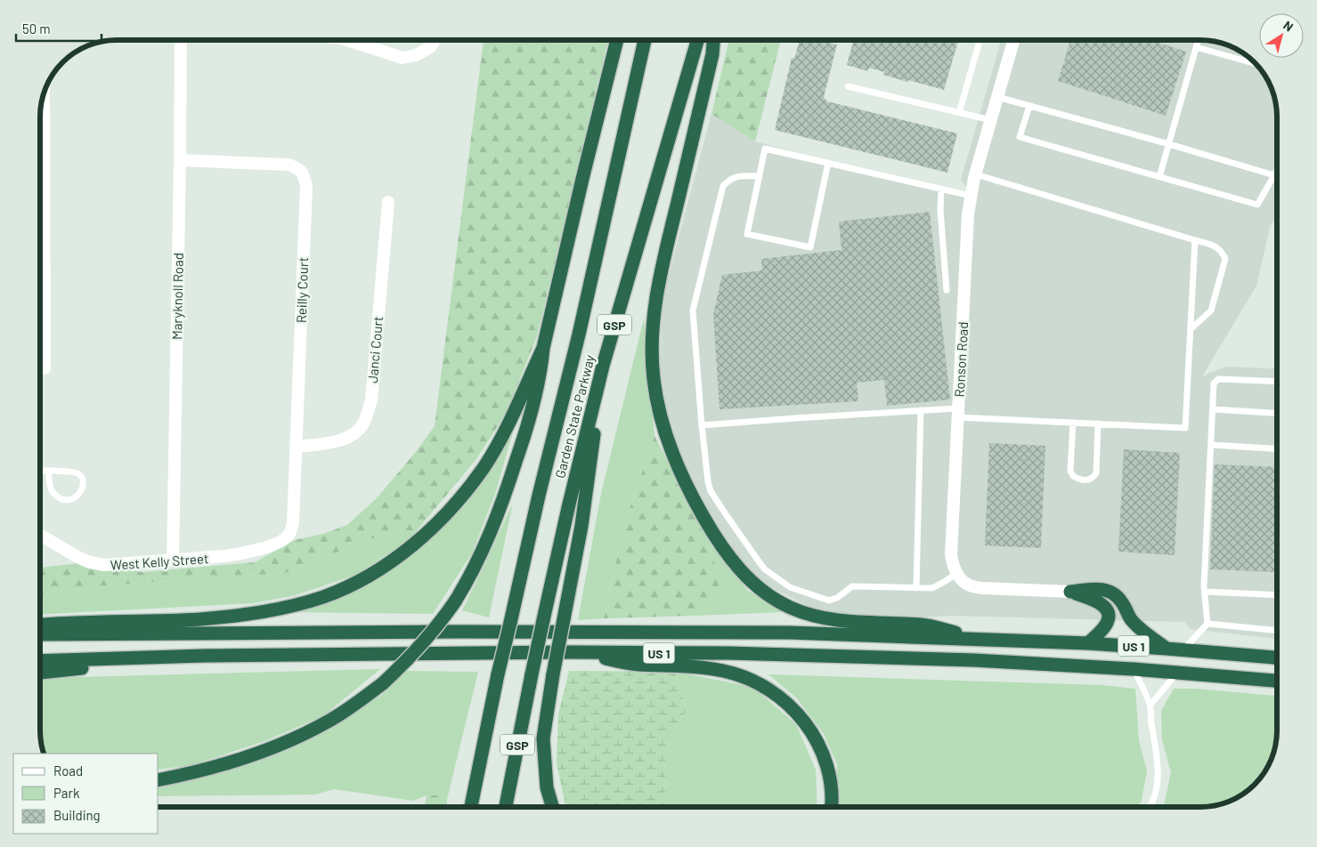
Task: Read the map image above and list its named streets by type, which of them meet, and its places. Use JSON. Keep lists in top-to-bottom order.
{
  "streets": {
    "highway": ["GSP", "Garden State Parkway", "US 1"],
    "street": [
      "Reilly Court",
      "Maryknoll Road",
      "Janci Court",
      "Ronson Road",
      "West Kelly Street"
    ]
  },
  "crossings": [
    ["Reilly Court", "Maryknoll Road"],
    ["Reilly Court", "Janci Court"],
    ["Reilly Court", "West Kelly Street"],
    ["Maryknoll Road", "West Kelly Street"]
  ],
  "legend": ["Road", "Park", "Building"],
  "scale_bar": "50 m",
  "north": "top right"
}
